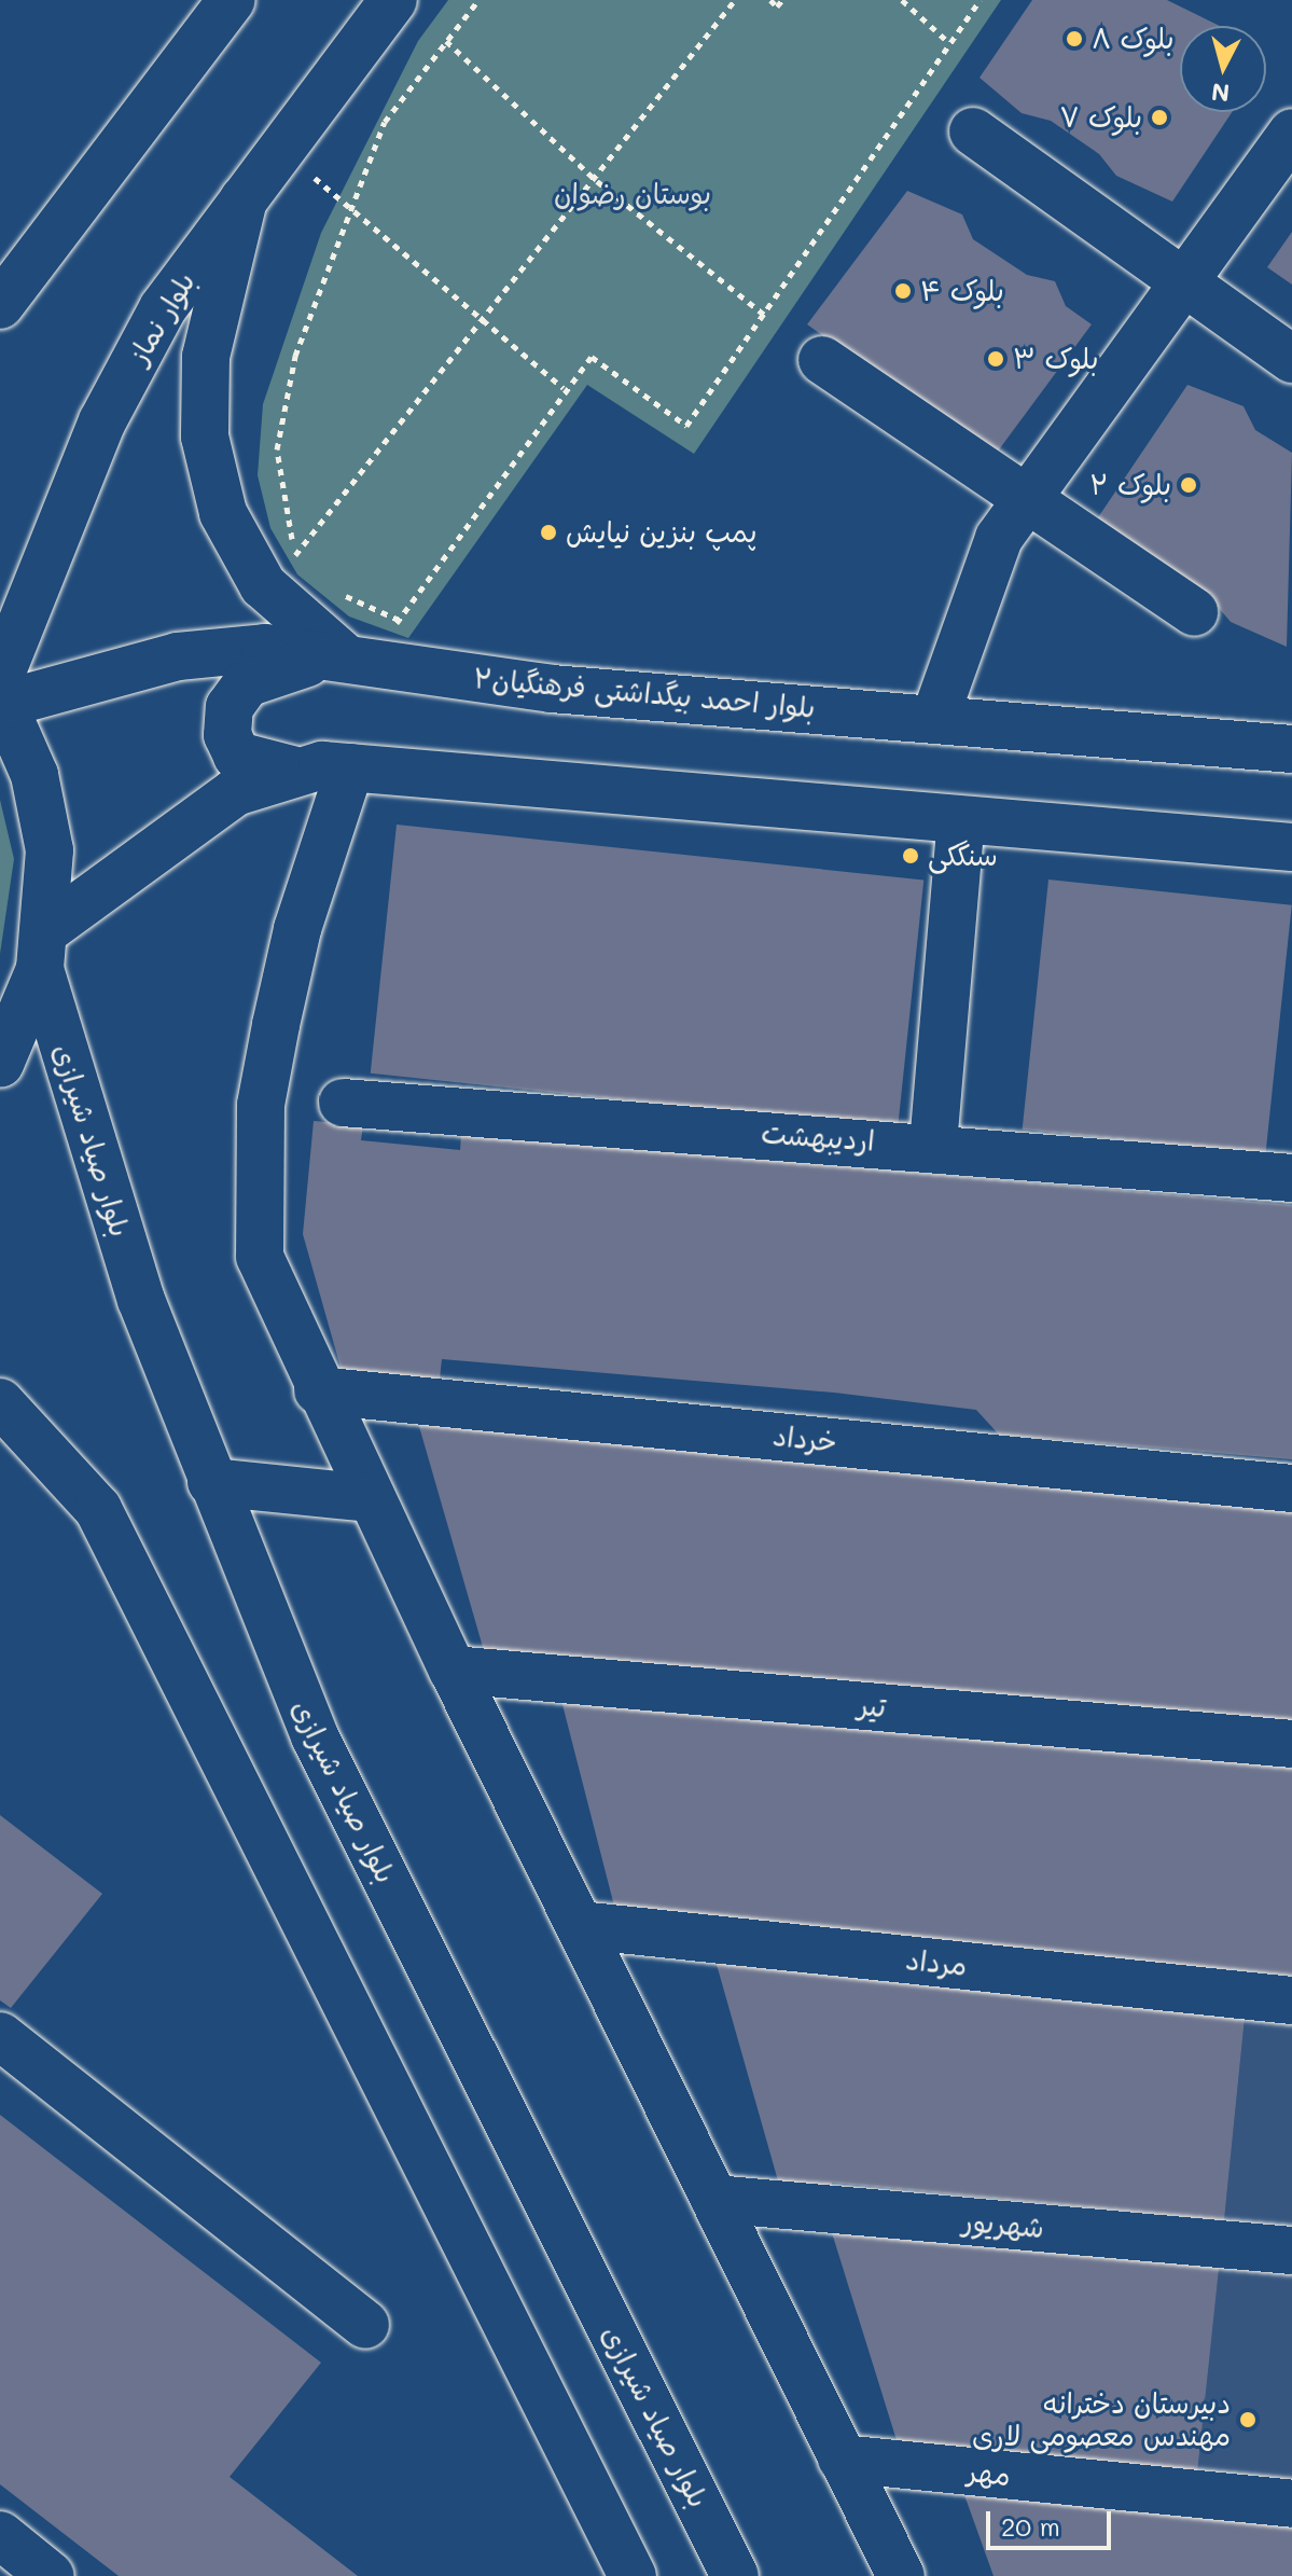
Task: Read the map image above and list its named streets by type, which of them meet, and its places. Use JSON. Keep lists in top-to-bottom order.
{
  "streets": {
    "main road": [
      "بلوار نماز",
      "بلوار احمد بیگداشتی فرهنگیان۲",
      "اردیبهشت",
      "بلوار صیاد شیرازی",
      "خرداد",
      "تیر",
      "مرداد",
      "شهریور",
      "مهر"
    ]
  },
  "crossings": [
    ["بلوار نماز", "بلوار احمد بیگداشتی فرهنگیان۲"]
  ],
  "parks": ["بوستان رضوان"],
  "places": [
    "بلوک ۸",
    "بلوک ۷",
    "بلوک ۴",
    "بلوک ۳",
    "بلوک ۲",
    "پمپ بنزین نیایش",
    "سنگکی",
    "دبیرستان دخترانه مهندس معصومی لاری"
  ],
  "scale_bar": "20 m",
  "north": "bottom"
}
